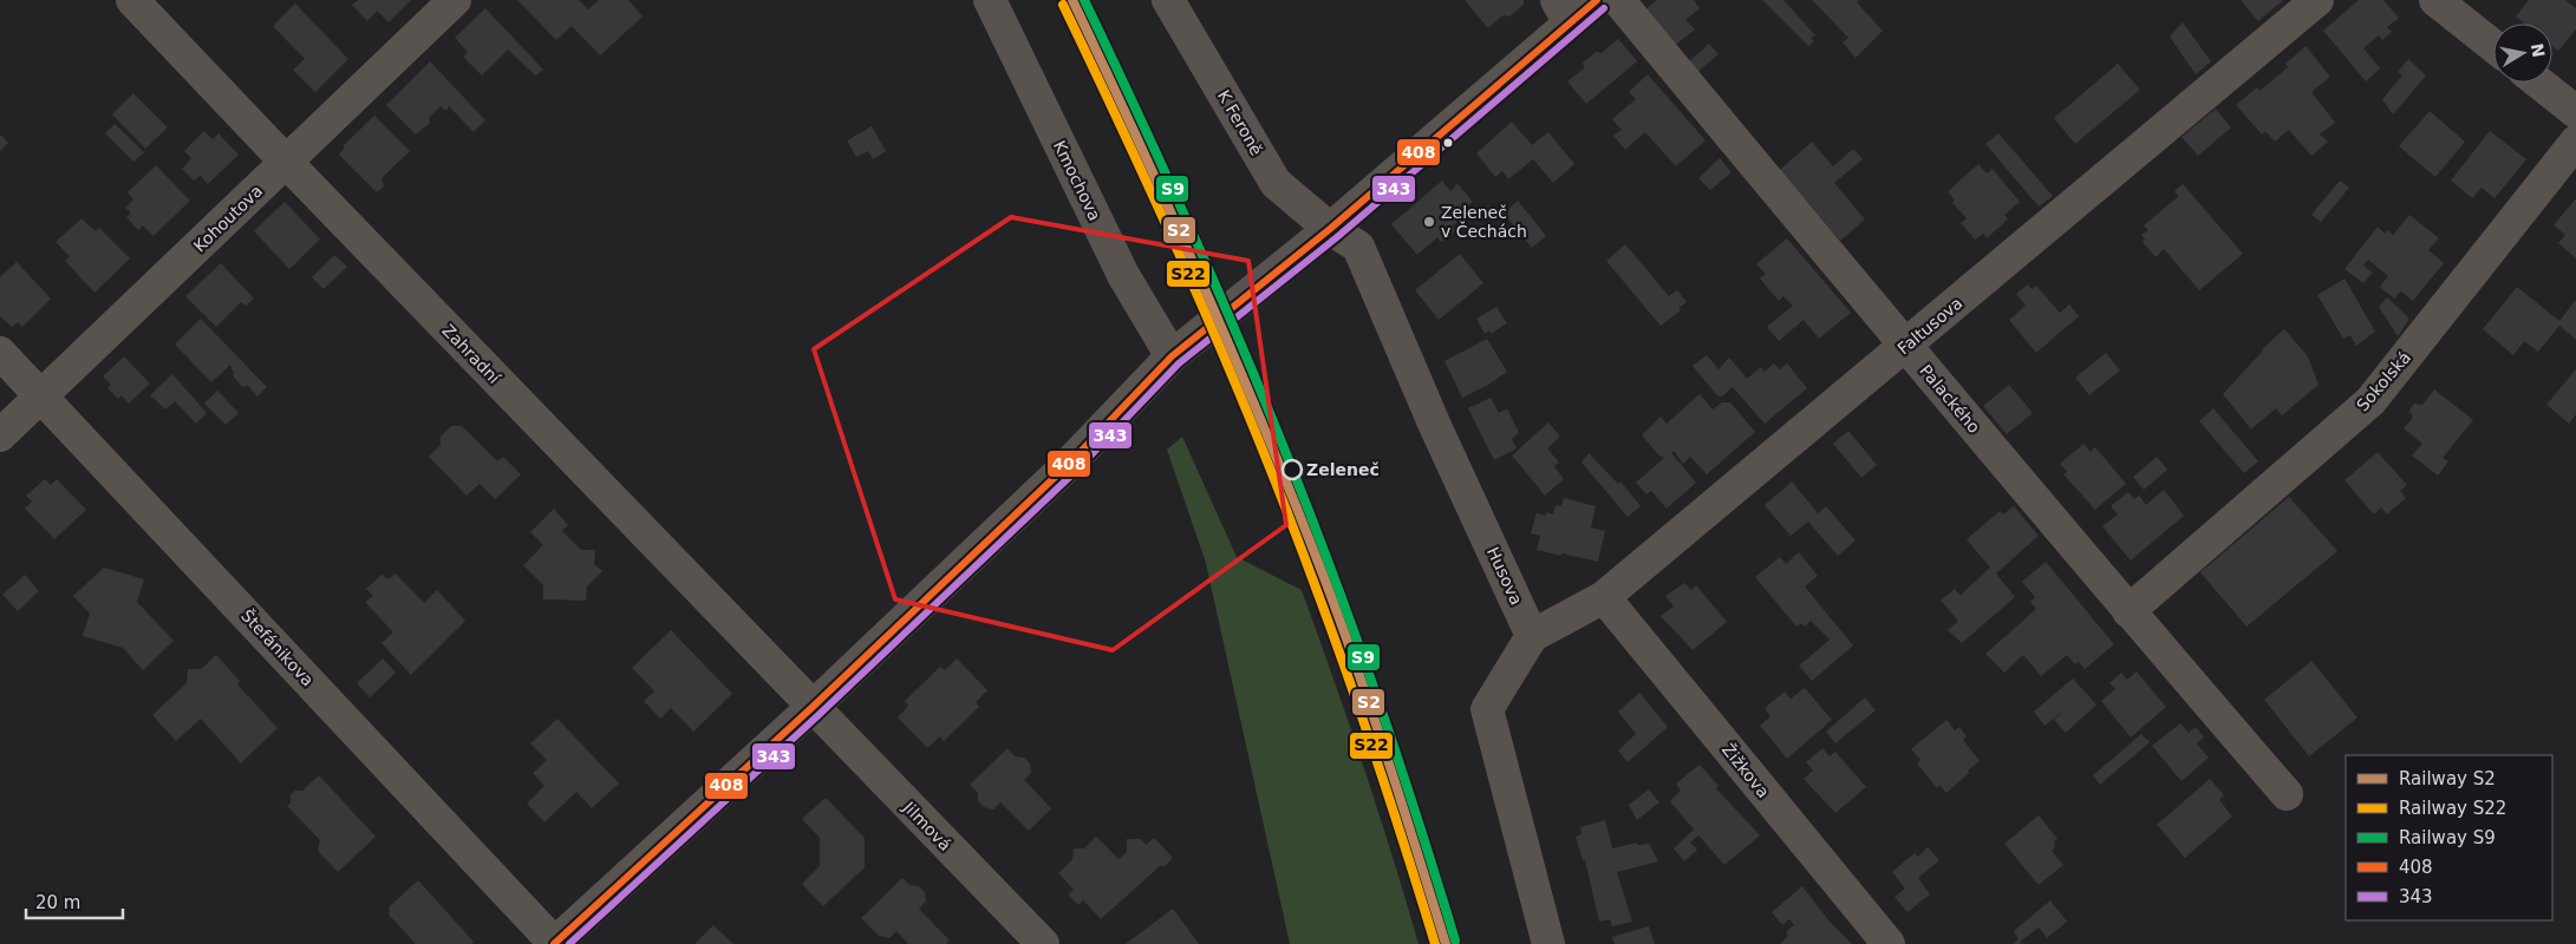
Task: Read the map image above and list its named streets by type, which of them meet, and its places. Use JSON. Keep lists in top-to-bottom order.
{
  "streets": {
    "street": [
      "K Feroně",
      "Kmochova",
      "Kohoutova",
      "Faltusova",
      "Zahradní",
      "Sokolská",
      "Palackého",
      "Husova",
      "Štefánikova",
      "Žižkova",
      "Jilmová"
    ]
  },
  "crossings": [
    ["K Feroně", "Husova"],
    ["Kohoutova", "Zahradní"],
    ["Kohoutova", "Štefánikova"],
    ["Faltusova", "Palackého"],
    ["Faltusova", "Husova"],
    ["Faltusova", "Žižkova"],
    ["Zahradní", "Jilmová"],
    ["Sokolská", "Palackého"]
  ],
  "places": ["Zeleneč v Čechách", "Zeleneč"],
  "lines": [
    "rail line S2",
    "rail line S9",
    "transit line 408",
    "rail line S22",
    "transit line 343"
  ],
  "legend": [
    "Railway S2",
    "Railway S22",
    "Railway S9",
    "408",
    "343"
  ],
  "scale_bar": "20 m",
  "north": "right"
}
